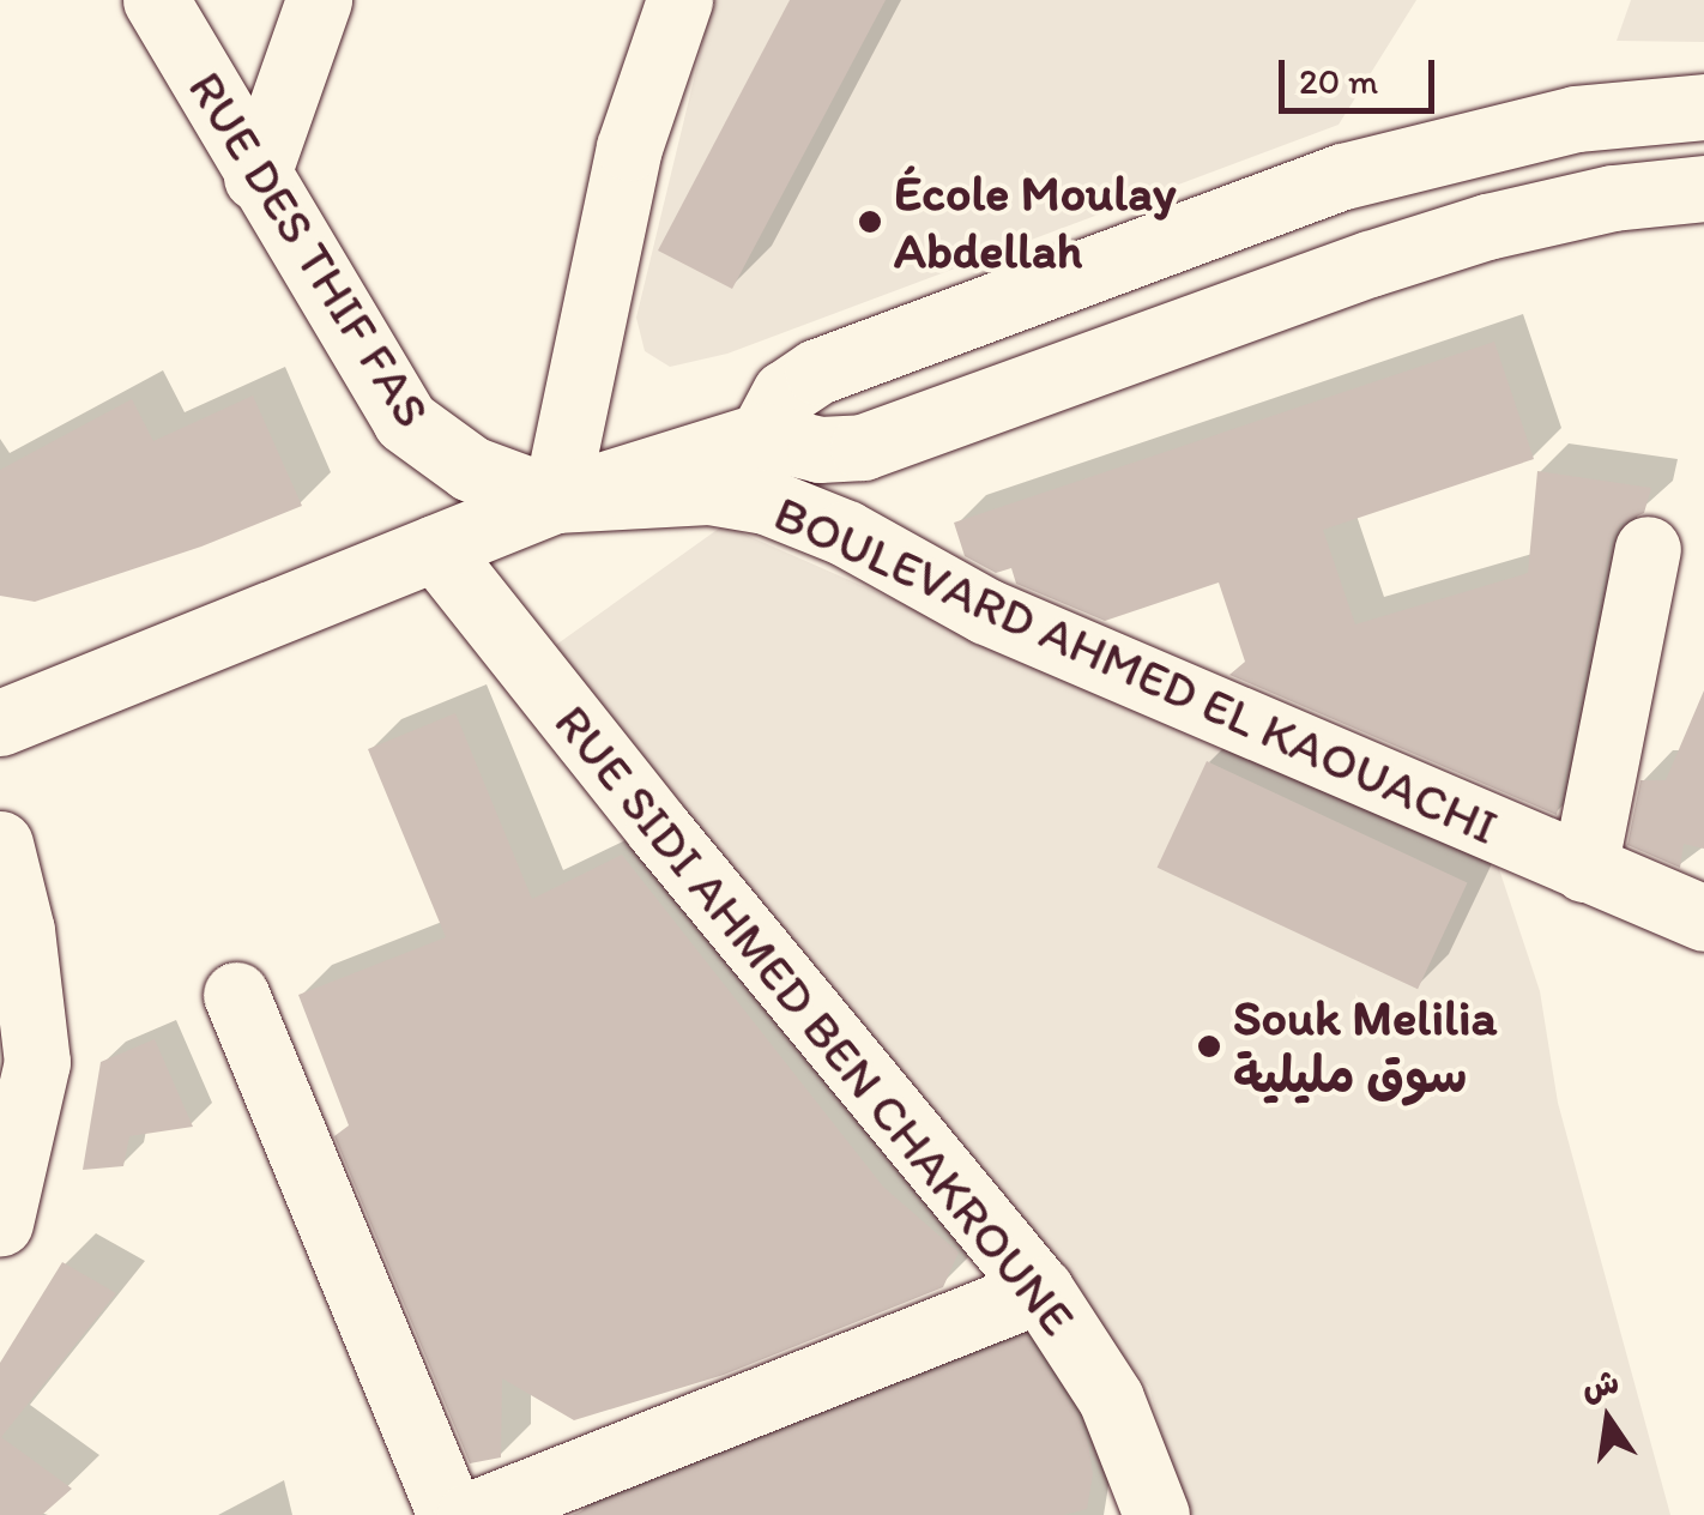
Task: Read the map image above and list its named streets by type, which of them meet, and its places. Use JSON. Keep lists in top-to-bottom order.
{
  "streets": {
    "street": ["RUE DES THIF FAS", "BOULEVARD AHMED EL KAOUACHI", "RUE SIDI AHMED BEN CHAKROUNE"]
  },
  "crossings": [
    ["RUE DES THIF FAS", "BOULEVARD AHMED EL KAOUACHI"]
  ],
  "places": ["École Moulay Abdellah", "Souk Melilia سوق مليلية"],
  "scale_bar": "20 m",
  "north": "top"
}
